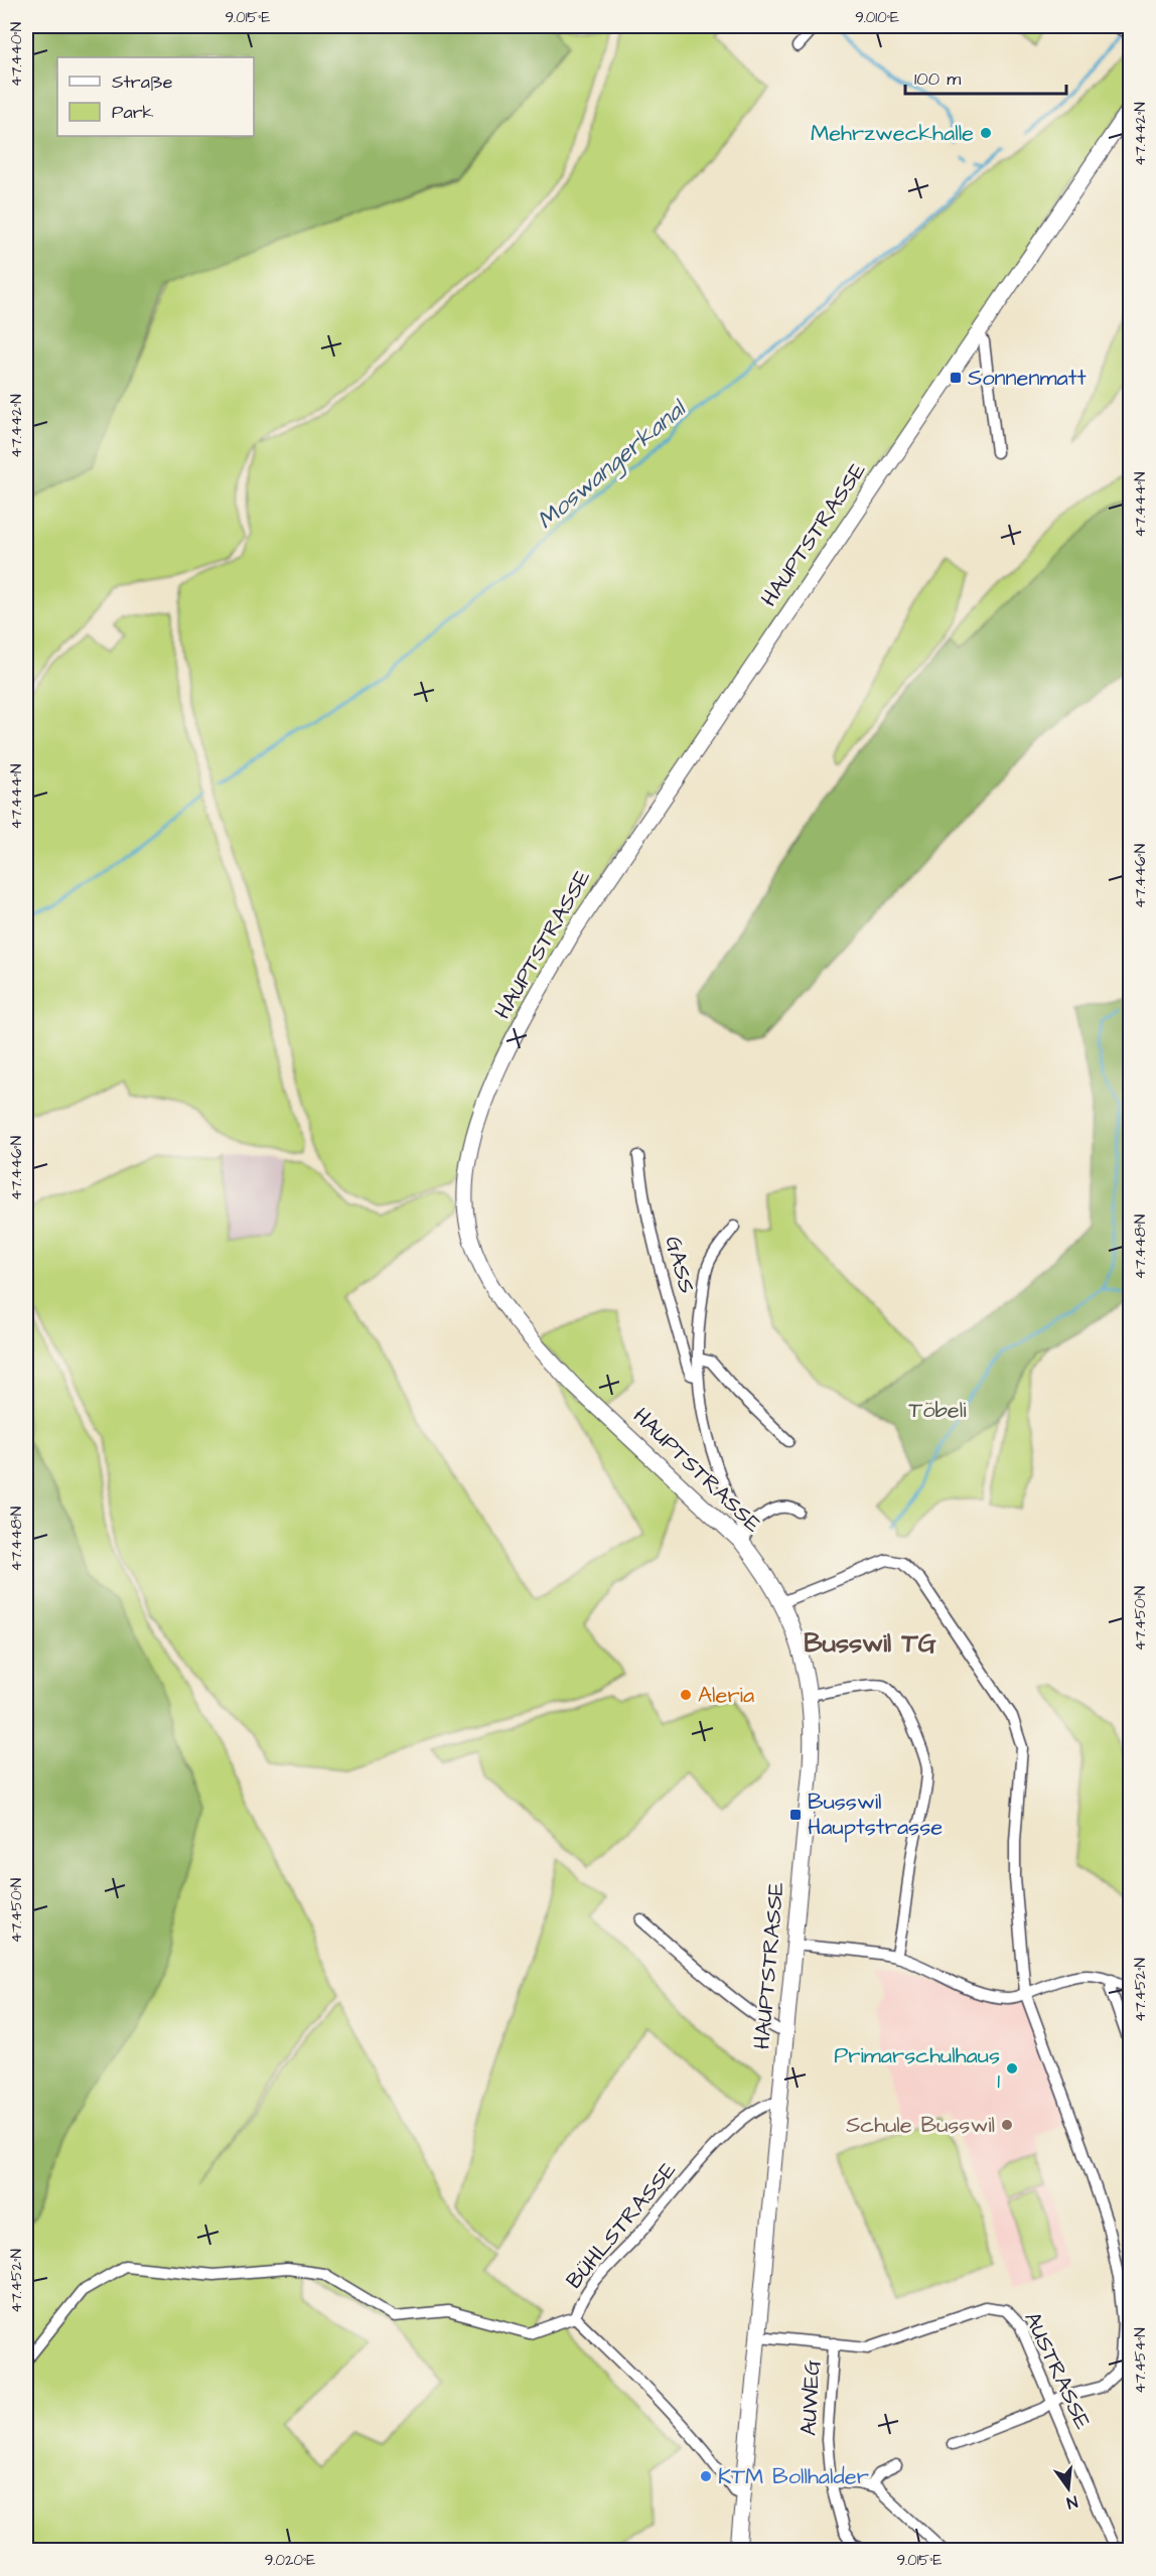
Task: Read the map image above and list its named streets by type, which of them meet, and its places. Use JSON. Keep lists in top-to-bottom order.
{
  "streets": {
    "street": [
      "HAUPTSTRASSE",
      "GASS",
      "BÜHLSTRASSE",
      "AUSTRASSE",
      "AUWEG"
    ]
  },
  "crossings": [
    ["HAUPTSTRASSE", "BÜHLSTRASSE"],
    ["HAUPTSTRASSE", "AUSTRASSE"],
    ["AUSTRASSE", "AUWEG"]
  ],
  "districts": ["Busswil TG"],
  "water": ["Moswangerkanal"],
  "parks": ["Töbeli"],
  "places": {
    "other": [
      "Mehrzweckhalle",
      "Aleria",
      "Primarschulhaus 1",
      "Schule Busswil",
      "KTM Bollhalder"
    ],
    "transit": ["Sonnenmatt", "Busswil Hauptstrasse"]
  },
  "legend": ["Straße", "Park"],
  "scale_bar": "100 m",
  "north": "bottom",
  "coordinates": [
    "9.015°E",
    "9.010°E",
    "47.440°N",
    "47.442°N",
    "47.444°N",
    "47.446°N",
    "47.448°N",
    "47.450°N",
    "47.452°N",
    "47.454°N",
    "9.020°E"
  ]
}
